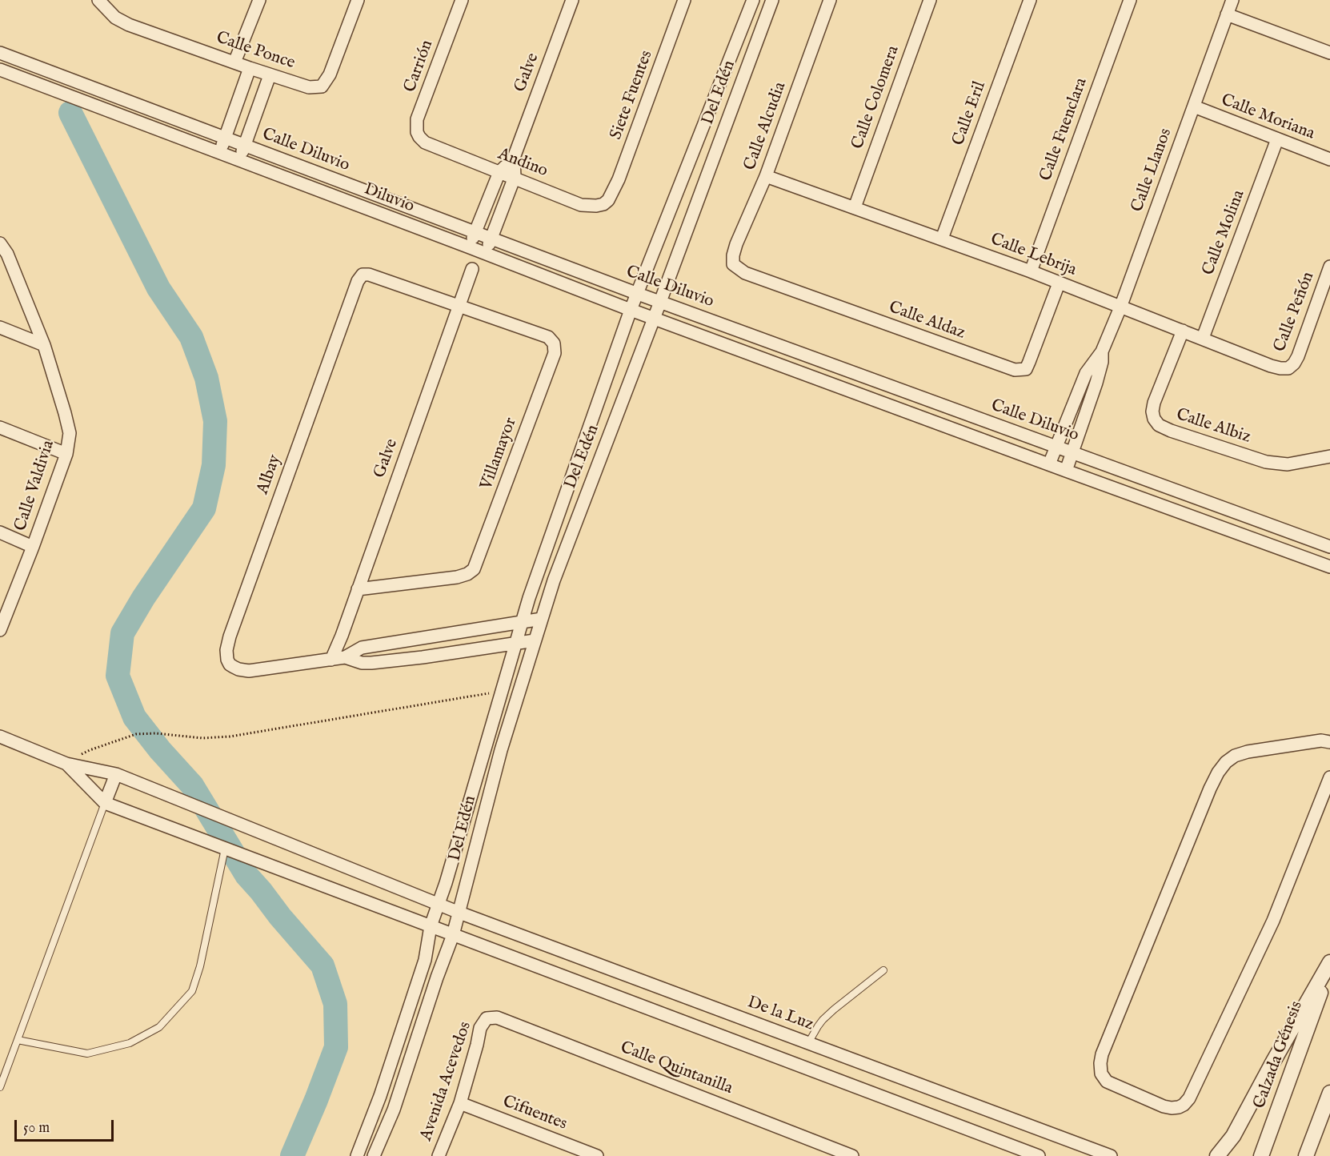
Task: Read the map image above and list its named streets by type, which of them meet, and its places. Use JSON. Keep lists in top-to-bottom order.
{
  "streets": {
    "street": [
      "Calle Ponce",
      "Carrión",
      "Galve",
      "Del Edén",
      "Siete Fuentes",
      "Calle Colomera",
      "Calle Eril",
      "Calle Moriana",
      "Calle Alcudia",
      "Calle Fuenclara",
      "Calle Diluvio",
      "Andino",
      "Calle Llanos",
      "Diluvio",
      "Calle Molina",
      "Calle Lebrija",
      "Calle Peñón",
      "Calle Aldaz",
      "Calle Albiz",
      "Villamayor",
      "Albay",
      "Calle Valdivia",
      "De la Luz",
      "Calzada Génesis",
      "Calle Quintanilla",
      "Avenida Acevedos",
      "Cifuentes"
    ]
  },
  "crossings": [
    ["Carrión", "Andino"],
    ["Galve", "Villamayor"],
    ["Galve", "Albay"],
    ["Del Edén", "Calle Diluvio"],
    ["Del Edén", "Diluvio"],
    ["Del Edén", "Albay"],
    ["Del Edén", "De la Luz"],
    ["Siete Fuentes", "Andino"],
    ["Calle Colomera", "Calle Lebrija"],
    ["Calle Eril", "Calle Lebrija"],
    ["Calle Moriana", "Calle Llanos"],
    ["Calle Moriana", "Calle Molina"],
    ["Calle Alcudia", "Calle Lebrija"],
    ["Calle Alcudia", "Calle Aldaz"],
    ["Calle Fuenclara", "Calle Lebrija"],
    ["Calle Llanos", "Calle Lebrija"],
    ["Calle Molina", "Calle Lebrija"],
    ["Calle Lebrija", "Calle Peñón"],
    ["Calle Lebrija", "Calle Aldaz"],
    ["Calle Lebrija", "Calle Albiz"],
    ["Villamayor", "Albay"],
    ["Calle Quintanilla", "Avenida Acevedos"],
    ["Avenida Acevedos", "Cifuentes"]
  ],
  "scale_bar": "50 m"
}
